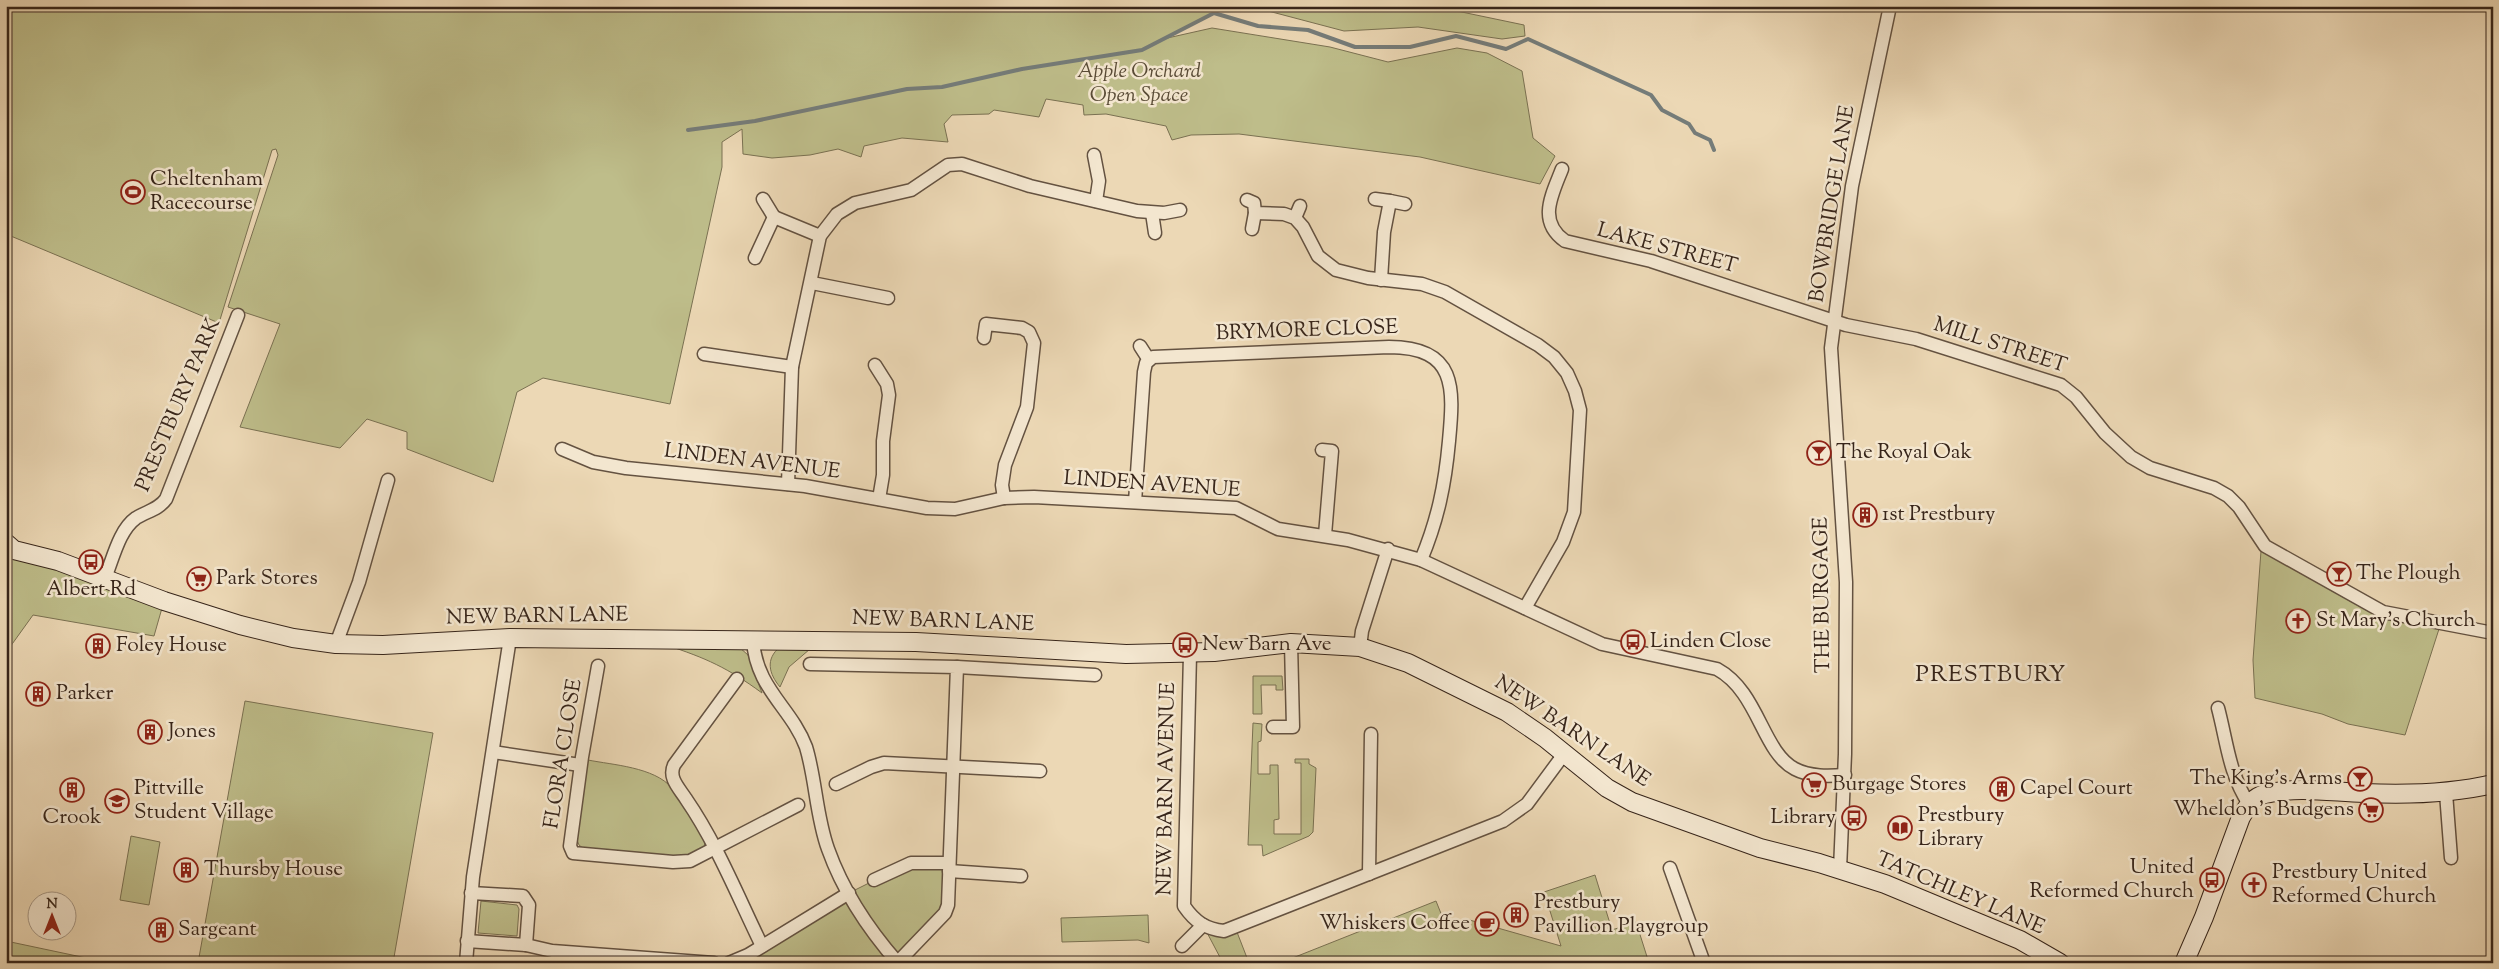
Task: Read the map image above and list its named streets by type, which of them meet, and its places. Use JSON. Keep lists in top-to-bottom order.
{
  "streets": {
    "main road": ["NEW BARN LANE", "TATCHLEY LANE"],
    "street": [
      "BOWBRIDGE LANE",
      "LAKE STREET",
      "BRYMORE CLOSE",
      "MILL STREET",
      "PRESTBURY PARK",
      "LINDEN AVENUE",
      "THE BURGAGE",
      "FLORA CLOSE",
      "NEW BARN AVENUE"
    ]
  },
  "crossings": [
    ["BOWBRIDGE LANE", "LAKE STREET"],
    ["BOWBRIDGE LANE", "MILL STREET"],
    ["BOWBRIDGE LANE", "THE BURGAGE"],
    ["LAKE STREET", "MILL STREET"],
    ["LAKE STREET", "THE BURGAGE"],
    ["BRYMORE CLOSE", "LINDEN AVENUE"],
    ["MILL STREET", "THE BURGAGE"],
    ["PRESTBURY PARK", "NEW BARN LANE"],
    ["LINDEN AVENUE", "THE BURGAGE"],
    ["THE BURGAGE", "NEW BARN LANE"],
    ["THE BURGAGE", "TATCHLEY LANE"],
    ["NEW BARN LANE", "NEW BARN AVENUE"],
    ["NEW BARN LANE", "TATCHLEY LANE"]
  ],
  "districts": ["PRESTBURY"],
  "parks": ["Apple Orchard Open Space"],
  "places": {
    "sports": ["Cheltenham Racecourse"],
    "bar": ["The Royal Oak", "The Plough", "The King's Arms"],
    "building": [
      "1st Prestbury",
      "Foley House",
      "Parker",
      "Jones",
      "Capel Court",
      "Crook",
      "Thursby House",
      "Prestbury Pavillion Playgroup",
      "Sargeant"
    ],
    "bus stop": [
      "Albert Rd",
      "Linden Close",
      "New Barn Ave",
      "Library",
      "United Reformed Church"
    ],
    "supermarket": ["Park Stores", "Burgage Stores", "Wheldon's Budgens"],
    "church": ["St Mary's Church", "Prestbury United Reformed Church"],
    "school or university": ["Pittville Student Village"],
    "library": ["Prestbury Library"],
    "cafe": ["Whiskers Coffee"]
  },
  "north": "top"
}
